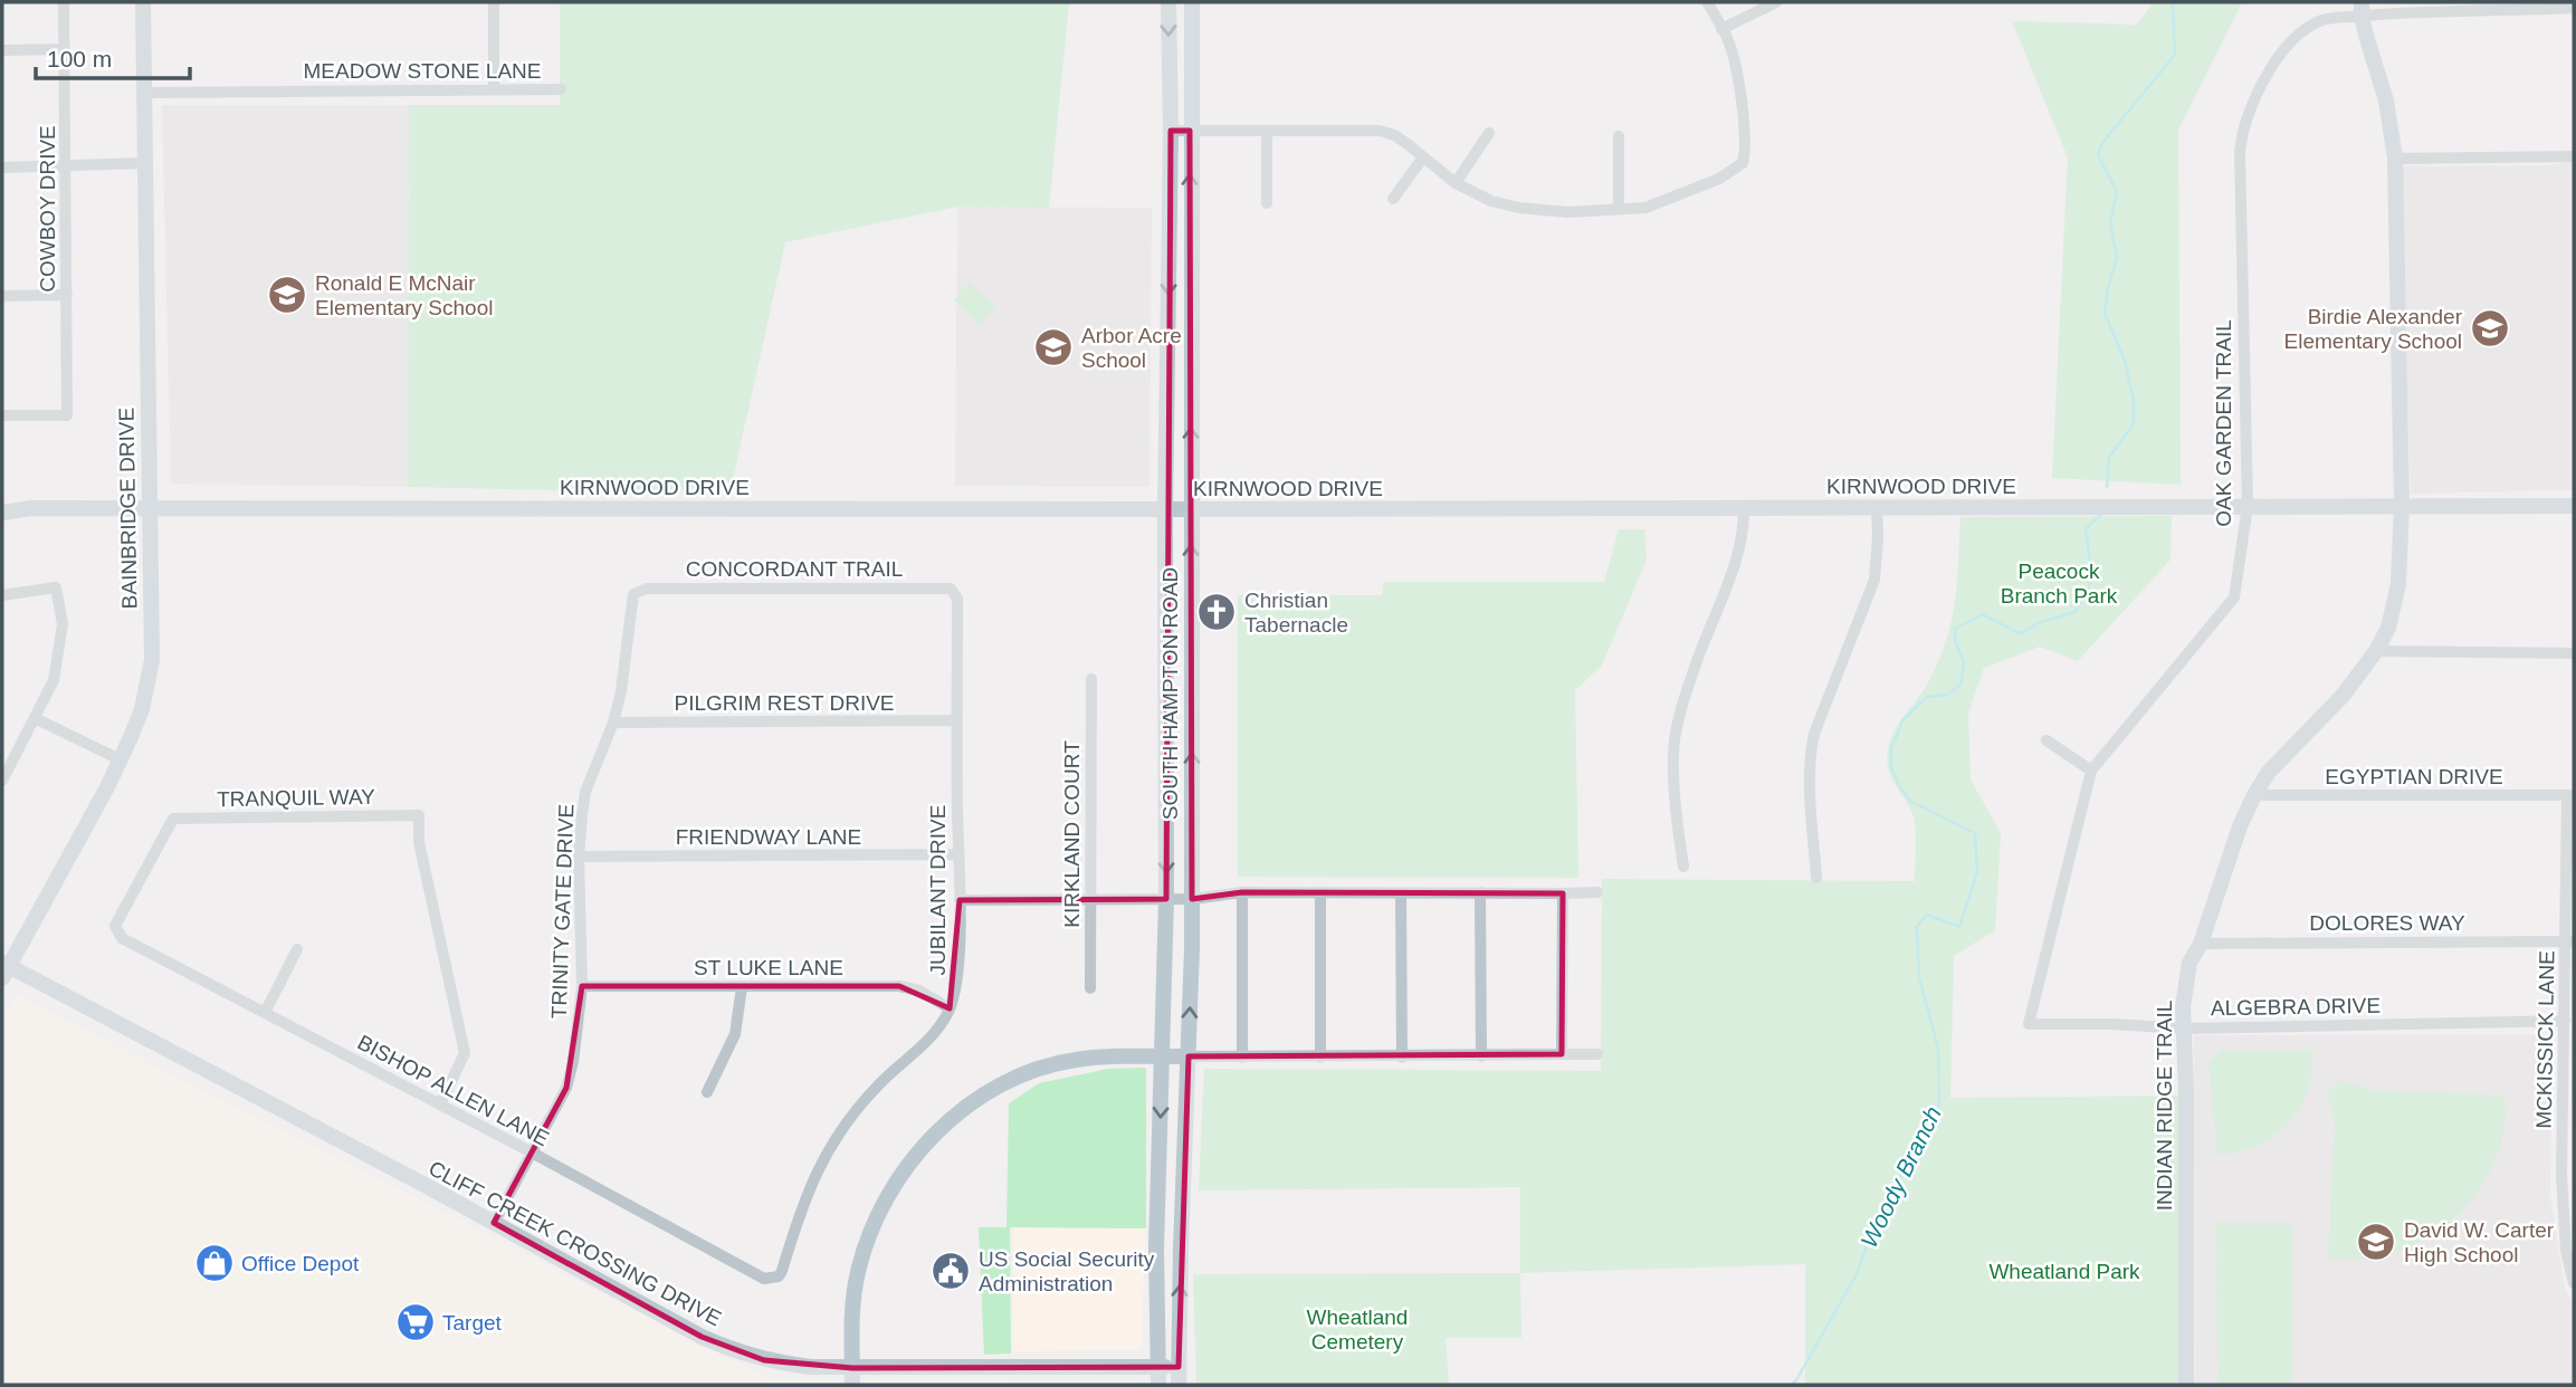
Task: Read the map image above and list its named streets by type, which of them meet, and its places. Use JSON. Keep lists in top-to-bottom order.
{
  "streets": {
    "street": [
      "MEADOW STONE LANE",
      "COWBOY DRIVE",
      "OAK GARDEN TRAIL",
      "KIRNWOOD DRIVE",
      "BAINBRIDGE DRIVE",
      "CONCORDANT TRAIL",
      "SOUTH HAMPTON ROAD",
      "PILGRIM REST DRIVE",
      "EGYPTIAN DRIVE",
      "TRANQUIL WAY",
      "KIRKLAND COURT",
      "FRIENDWAY LANE",
      "JUBILANT DRIVE",
      "TRINITY GATE DRIVE",
      "DOLORES WAY",
      "ST LUKE LANE",
      "ALGEBRA DRIVE",
      "MCKISSICK LANE",
      "BISHOP ALLEN LANE",
      "INDIAN RIDGE TRAIL",
      "CLIFF CREEK CROSSING DRIVE"
    ]
  },
  "crossings": [
    ["MEADOW STONE LANE", "BAINBRIDGE DRIVE"],
    ["OAK GARDEN TRAIL", "KIRNWOOD DRIVE"],
    ["OAK GARDEN TRAIL", "ALGEBRA DRIVE"],
    ["OAK GARDEN TRAIL", "INDIAN RIDGE TRAIL"],
    ["KIRNWOOD DRIVE", "BAINBRIDGE DRIVE"],
    ["KIRNWOOD DRIVE", "SOUTH HAMPTON ROAD"],
    ["KIRNWOOD DRIVE", "INDIAN RIDGE TRAIL"],
    ["BAINBRIDGE DRIVE", "CLIFF CREEK CROSSING DRIVE"],
    ["CONCORDANT TRAIL", "JUBILANT DRIVE"],
    ["CONCORDANT TRAIL", "TRINITY GATE DRIVE"],
    ["SOUTH HAMPTON ROAD", "CLIFF CREEK CROSSING DRIVE"],
    ["PILGRIM REST DRIVE", "JUBILANT DRIVE"],
    ["PILGRIM REST DRIVE", "TRINITY GATE DRIVE"],
    ["EGYPTIAN DRIVE", "MCKISSICK LANE"],
    ["EGYPTIAN DRIVE", "INDIAN RIDGE TRAIL"],
    ["TRANQUIL WAY", "BISHOP ALLEN LANE"],
    ["FRIENDWAY LANE", "JUBILANT DRIVE"],
    ["FRIENDWAY LANE", "TRINITY GATE DRIVE"],
    ["JUBILANT DRIVE", "ST LUKE LANE"],
    ["JUBILANT DRIVE", "BISHOP ALLEN LANE"],
    ["TRINITY GATE DRIVE", "ST LUKE LANE"],
    ["TRINITY GATE DRIVE", "BISHOP ALLEN LANE"],
    ["TRINITY GATE DRIVE", "CLIFF CREEK CROSSING DRIVE"],
    ["DOLORES WAY", "MCKISSICK LANE"],
    ["DOLORES WAY", "INDIAN RIDGE TRAIL"],
    ["ALGEBRA DRIVE", "MCKISSICK LANE"],
    ["ALGEBRA DRIVE", "INDIAN RIDGE TRAIL"]
  ],
  "water": ["Woody Branch"],
  "parks": ["Peacock Branch Park", "Wheatland Park", "Wheatland Cemetery"],
  "places": {
    "school or university": [
      "Ronald E McNair Elementary School",
      "Birdie Alexander Elementary School",
      "Arbor Acre School",
      "David W. Carter High School"
    ],
    "church": ["Christian Tabernacle"],
    "shop": ["Office Depot"],
    "public building": ["US Social Security Administration"],
    "supermarket": ["Target"]
  },
  "scale_bar": "100 m"
}
